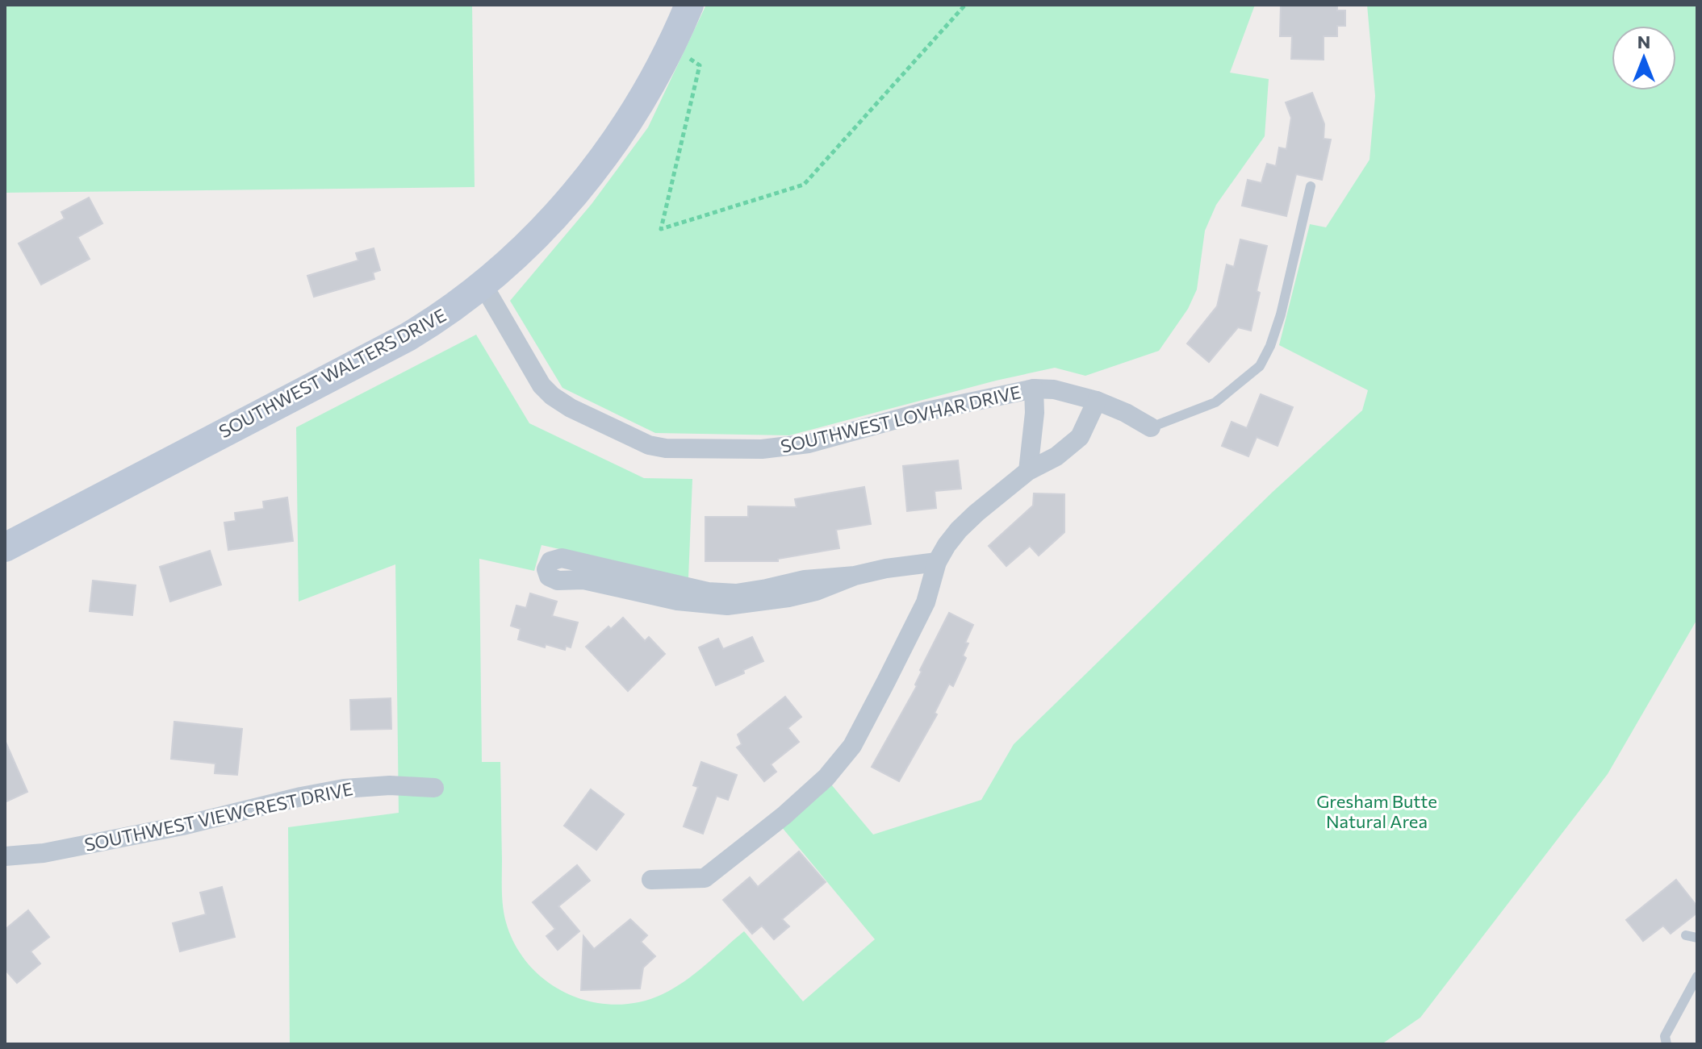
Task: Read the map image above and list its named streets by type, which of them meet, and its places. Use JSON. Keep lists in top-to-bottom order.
{
  "streets": {
    "street": ["SOUTHWEST WALTERS DRIVE", "SOUTHWEST LOVHAR DRIVE", "SOUTHWEST VIEWCREST DRIVE"]
  },
  "crossings": [
    ["SOUTHWEST WALTERS DRIVE", "SOUTHWEST LOVHAR DRIVE"]
  ],
  "parks": ["Gresham Butte Natural Area"],
  "north": "top"
}
